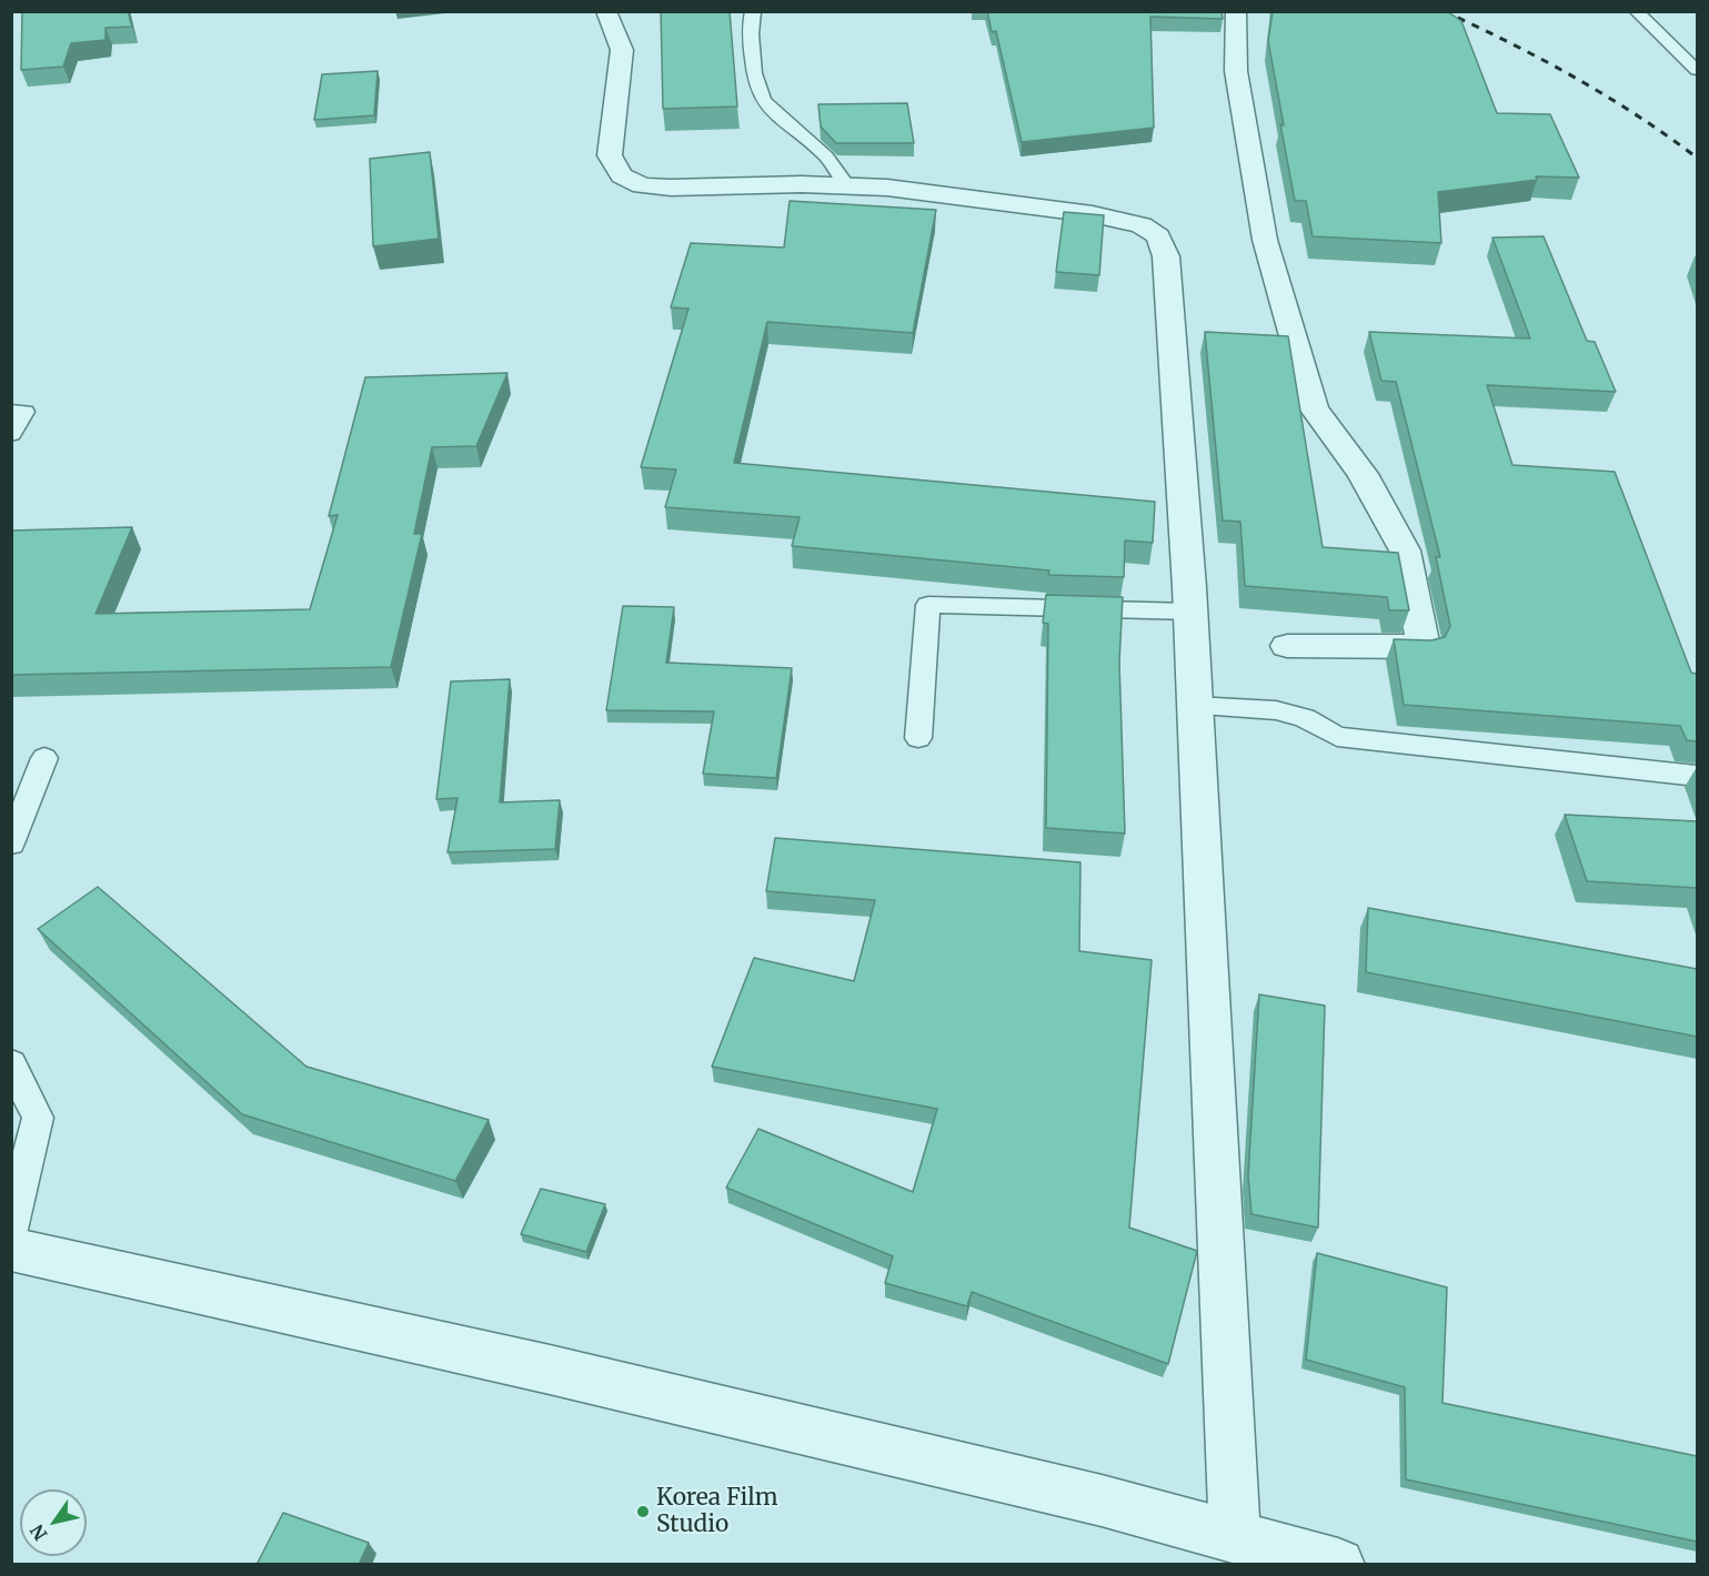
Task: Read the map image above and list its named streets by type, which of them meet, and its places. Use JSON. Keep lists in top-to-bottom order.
{
  "places": ["Korea Film Studio"],
  "north": "bottom left"
}
